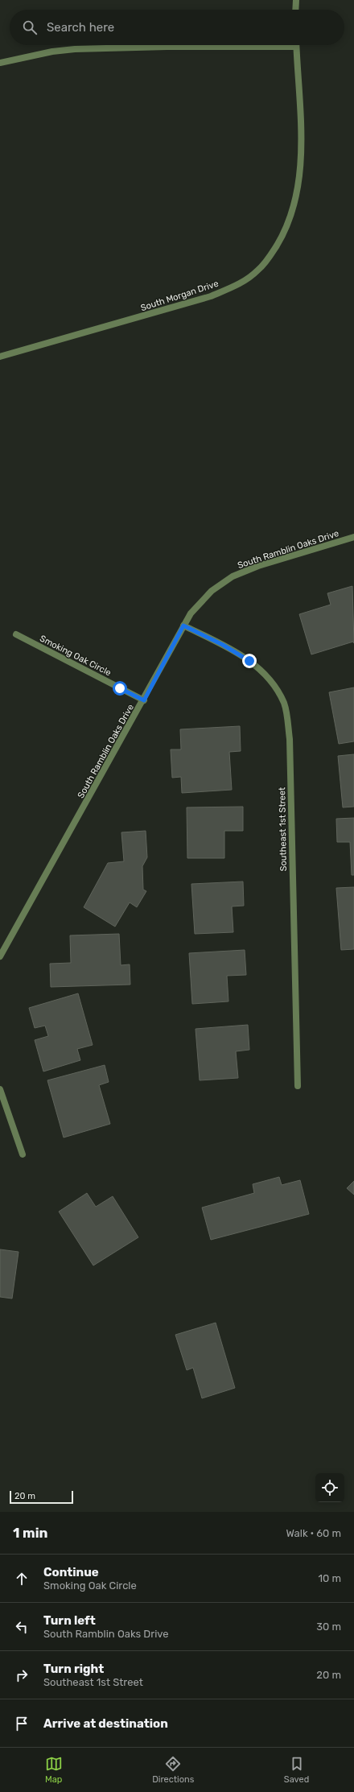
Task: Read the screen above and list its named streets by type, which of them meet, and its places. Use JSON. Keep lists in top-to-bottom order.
{
  "streets": {
    "street": [
      "South Morgan Drive",
      "South Ramblin Oaks Drive",
      "Smoking Oak Circle",
      "Southeast 1st Street"
    ]
  },
  "crossings": [
    ["South Ramblin Oaks Drive", "Smoking Oak Circle"],
    ["South Ramblin Oaks Drive", "Southeast 1st Street"]
  ],
  "scale_bar": "20 m",
  "page": {
    "search": "Search here",
    "scale": "20 m",
    "heading": ["1 min", "Walk · 60 m"],
    "list": [
      ["Continue", "Smoking Oak Circle", "10 m"],
      ["Turn left", "South Ramblin Oaks Drive", "30 m"],
      ["Turn right", "Southeast 1st Street", "20 m"],
      "Arrive at destination"
    ],
    "nav": ["Map", "Directions", "Saved"]
  }
}
